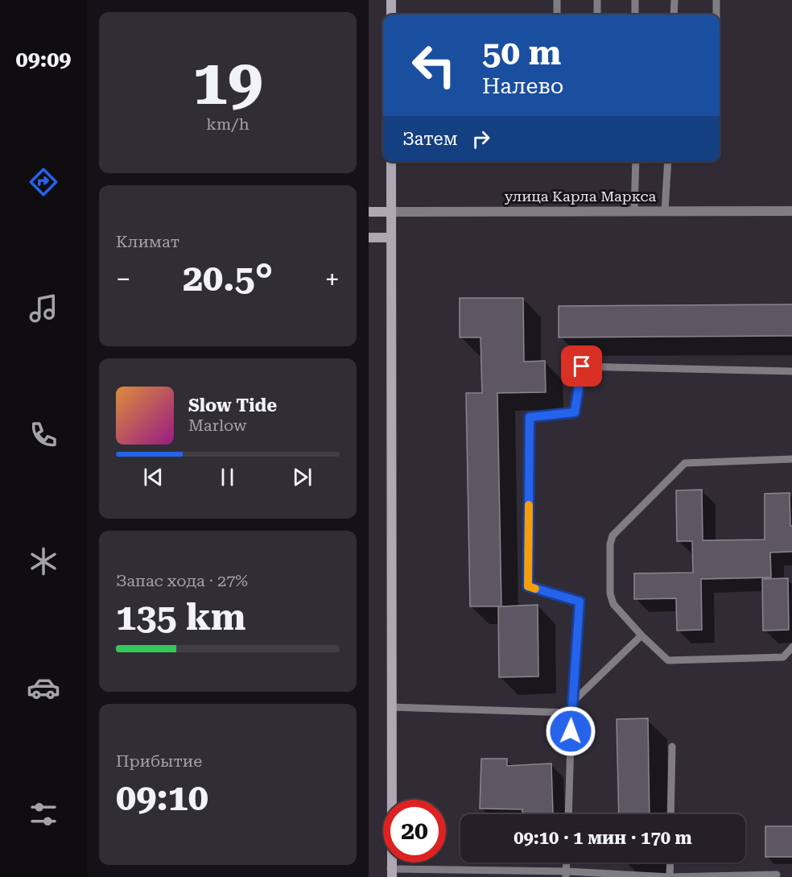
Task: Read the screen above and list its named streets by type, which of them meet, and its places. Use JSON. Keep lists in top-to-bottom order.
{
  "streets": {
    "street": ["улица Карла Маркса"]
  },
  "page": {
    "tabs": "09:09",
    "tile": [
      ["19", "km/h"],
      "Климат",
      ["Запас хода · 27%", "135 km"],
      ["Прибытие", "09:10"]
    ],
    "turn": ["50 m", "Налево"],
    "then": "Затем",
    "heat": ["−", "20.5°", "+"],
    "song": ["Slow Tide", "Marlow"],
    "limit": "20",
    "trip": "09:10 · 1 мин · 170 m"
  }
}
